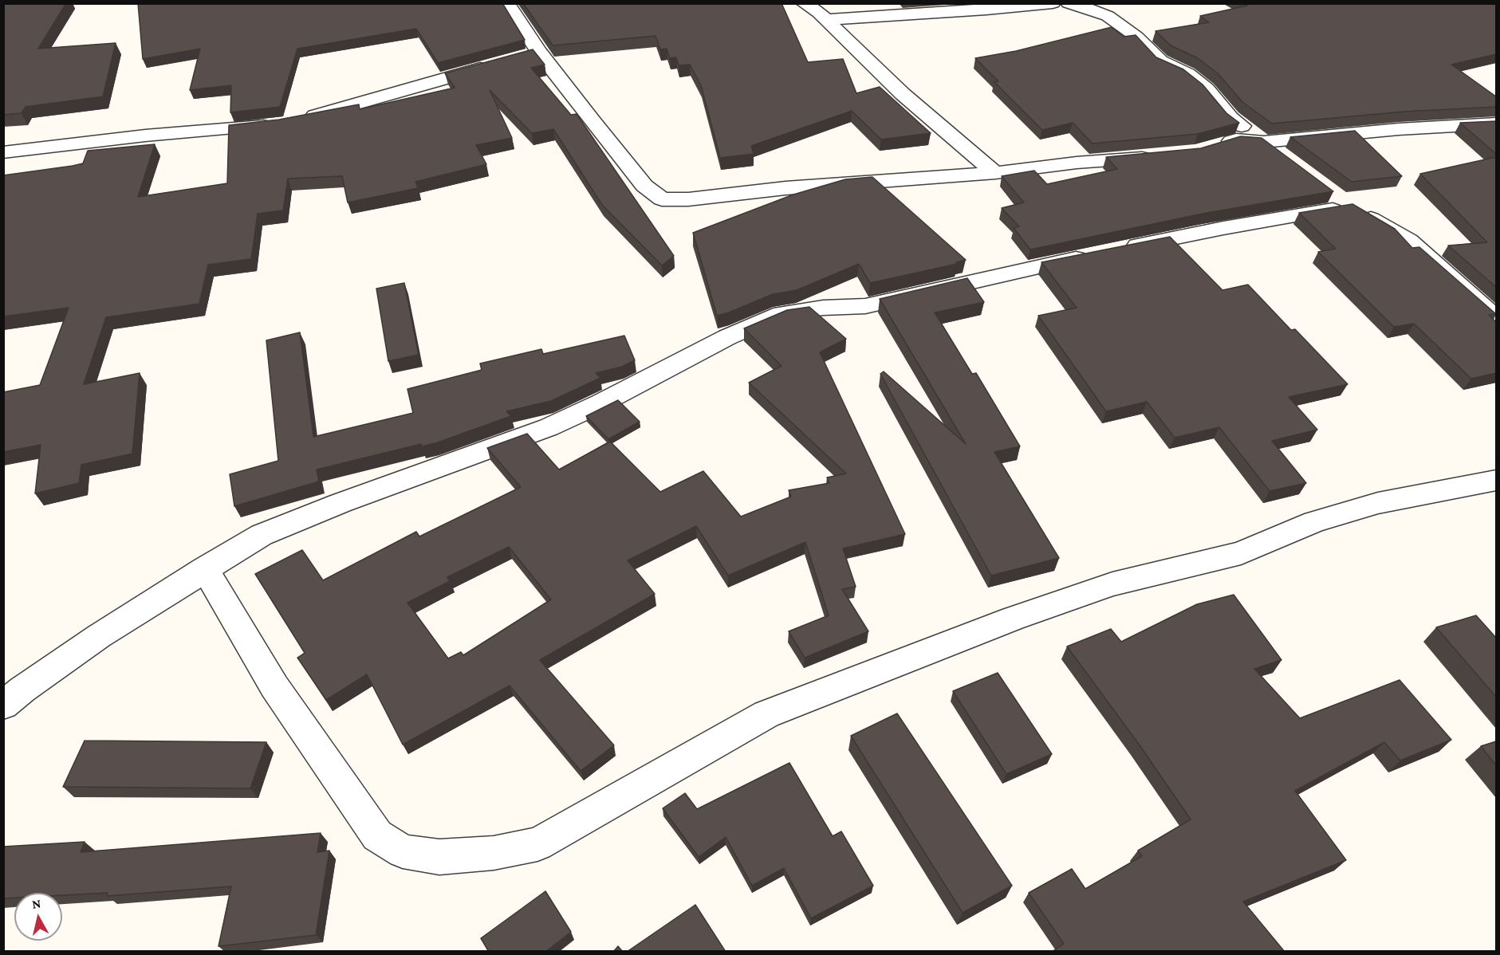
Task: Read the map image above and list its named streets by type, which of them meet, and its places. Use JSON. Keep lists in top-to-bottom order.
{
  "north": "top"
}
